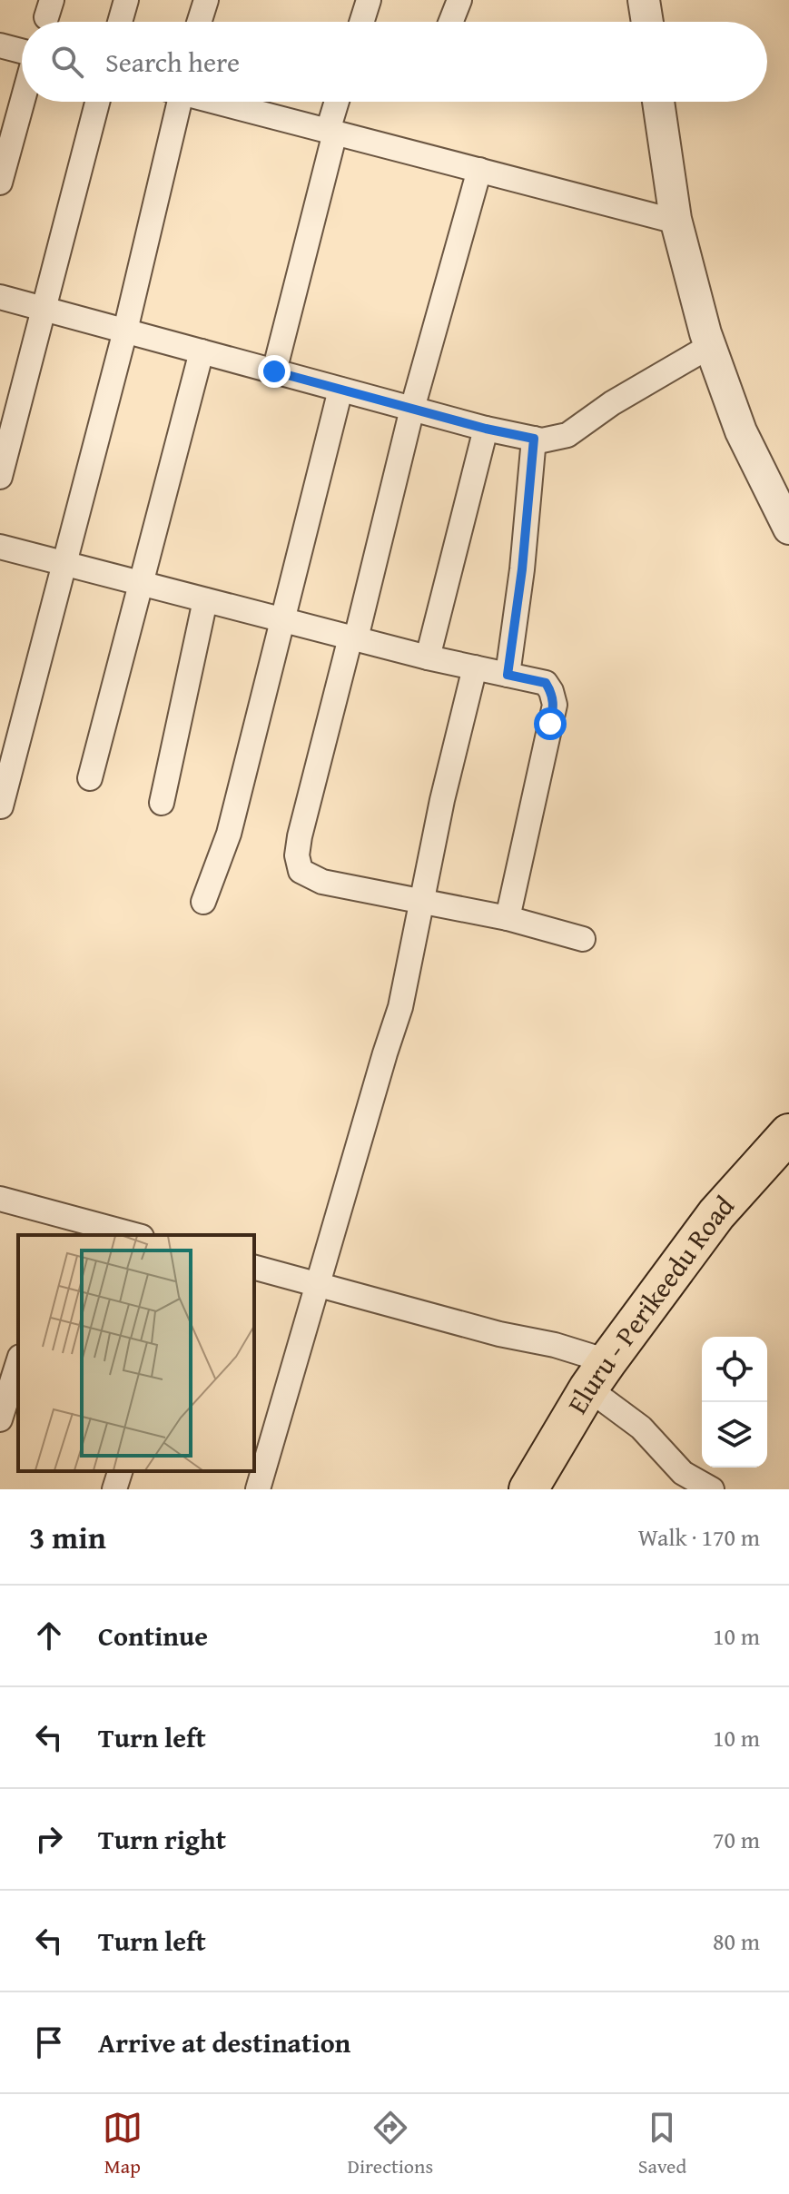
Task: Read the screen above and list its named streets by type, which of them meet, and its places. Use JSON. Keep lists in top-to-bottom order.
{
  "streets": {
    "main road": ["Eluru - Perikeedu Road"]
  },
  "page": {
    "search": "Search here",
    "heading": ["3 min", "Walk · 170 m"],
    "list": [
      ["Continue", "10 m"],
      ["Turn left", "10 m"],
      ["Turn right", "70 m"],
      ["Turn left", "80 m"],
      "Arrive at destination"
    ],
    "nav": ["Map", "Directions", "Saved"]
  }
}
